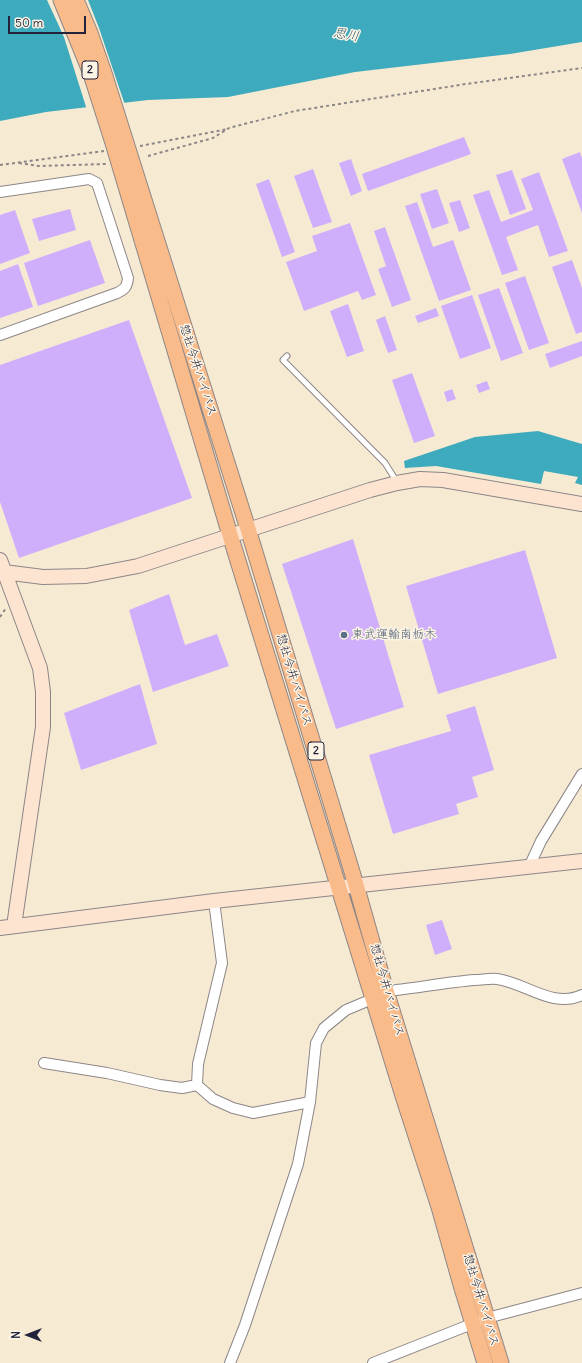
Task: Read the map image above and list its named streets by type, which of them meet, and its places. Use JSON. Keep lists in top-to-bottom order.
{
  "streets": {
    "main road": ["2", "惣社今井バイパス"]
  },
  "water": ["思川"],
  "places": ["東武運輸南栃木"],
  "scale_bar": "50 m",
  "north": "left"
}
